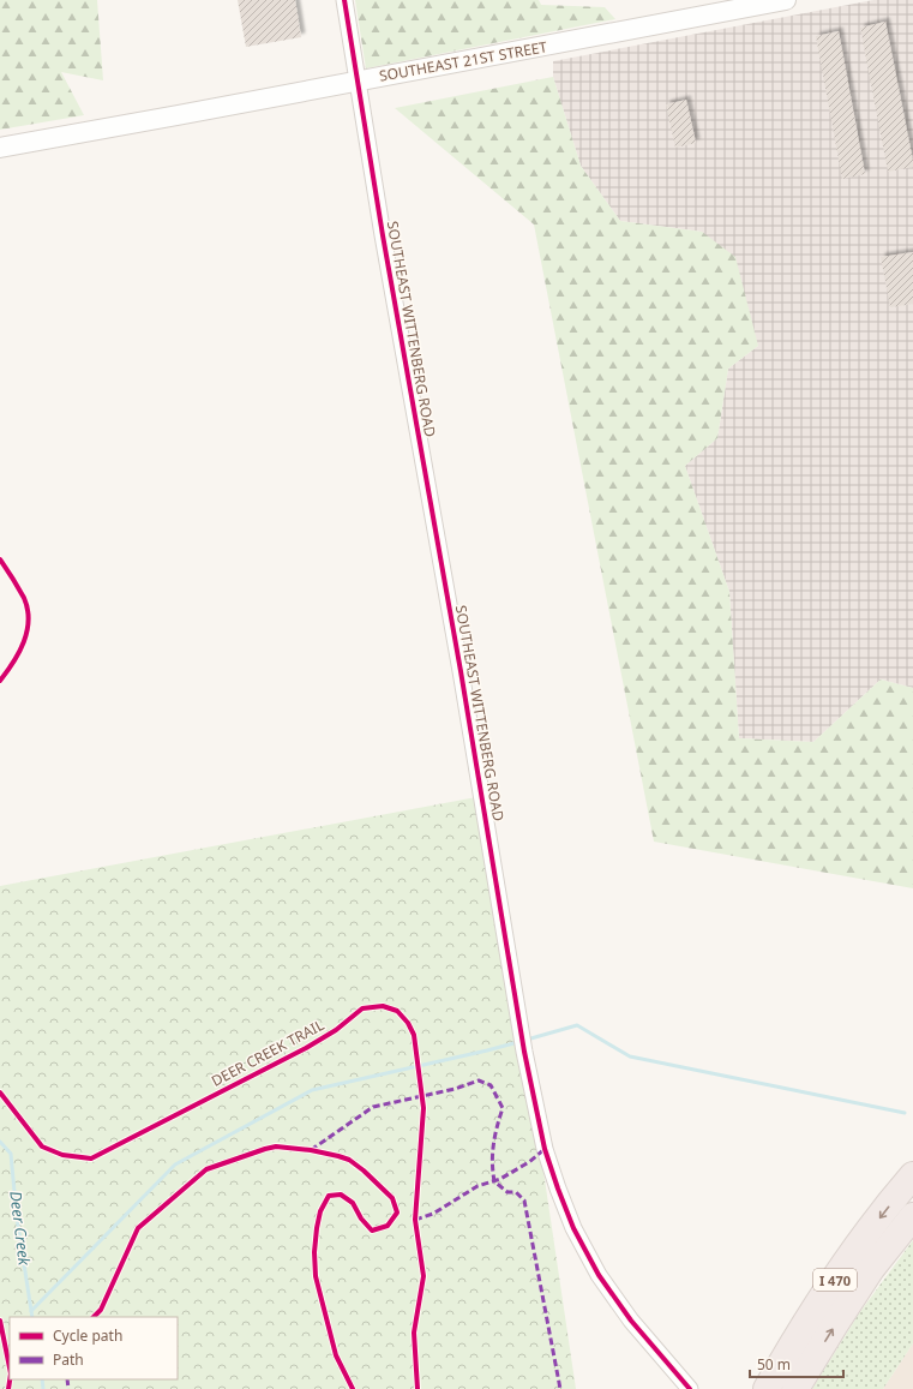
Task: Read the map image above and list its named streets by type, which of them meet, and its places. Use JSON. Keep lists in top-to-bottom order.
{
  "streets": {
    "highway": ["I 470"],
    "street": ["SOUTHEAST 21ST STREET", "SOUTHEAST WITTENBERG ROAD"],
    "cycle path": ["DEER CREEK TRAIL"]
  },
  "crossings": [
    ["SOUTHEAST 21ST STREET", "SOUTHEAST WITTENBERG ROAD"]
  ],
  "water": ["Deer Creek"],
  "legend": ["Cycle path", "Path"],
  "scale_bar": "50 m"
}
